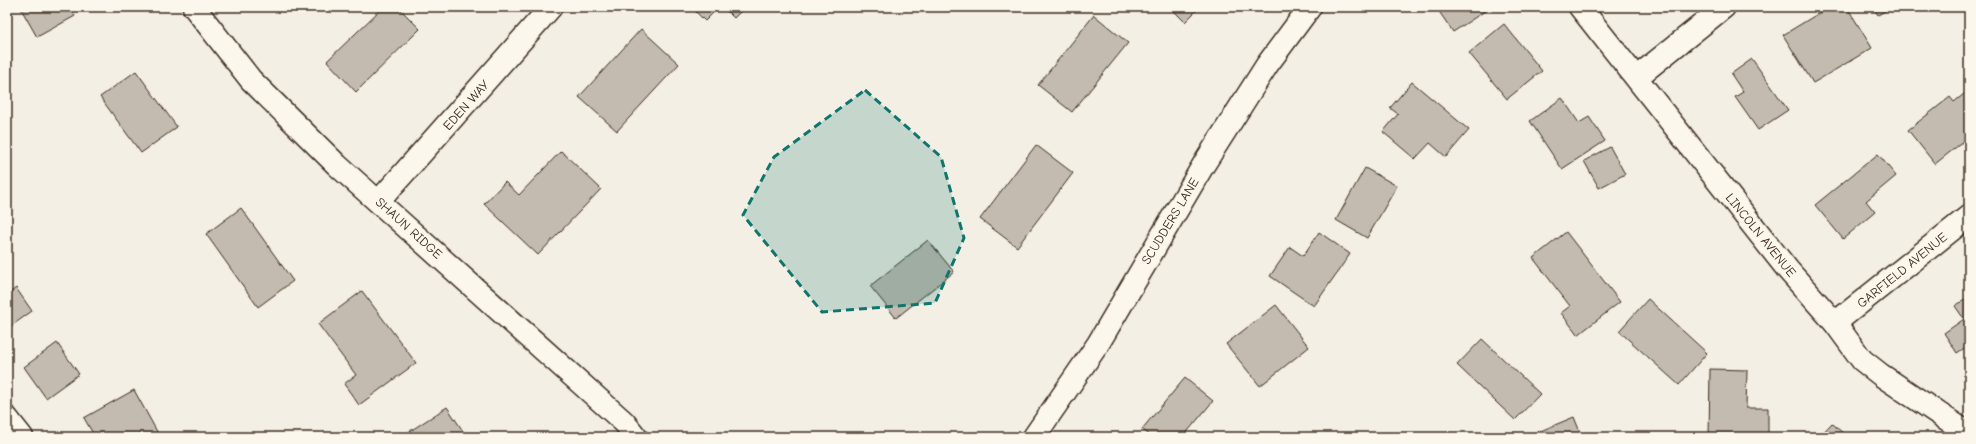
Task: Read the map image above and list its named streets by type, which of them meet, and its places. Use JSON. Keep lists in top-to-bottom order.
{
  "streets": {
    "street": [
      "EDEN WAY",
      "SCUDDERS LANE",
      "SHAUN RIDGE",
      "LINCOLN AVENUE",
      "GARFIELD AVENUE"
    ]
  },
  "crossings": [
    ["EDEN WAY", "SHAUN RIDGE"],
    ["LINCOLN AVENUE", "GARFIELD AVENUE"]
  ]
}
